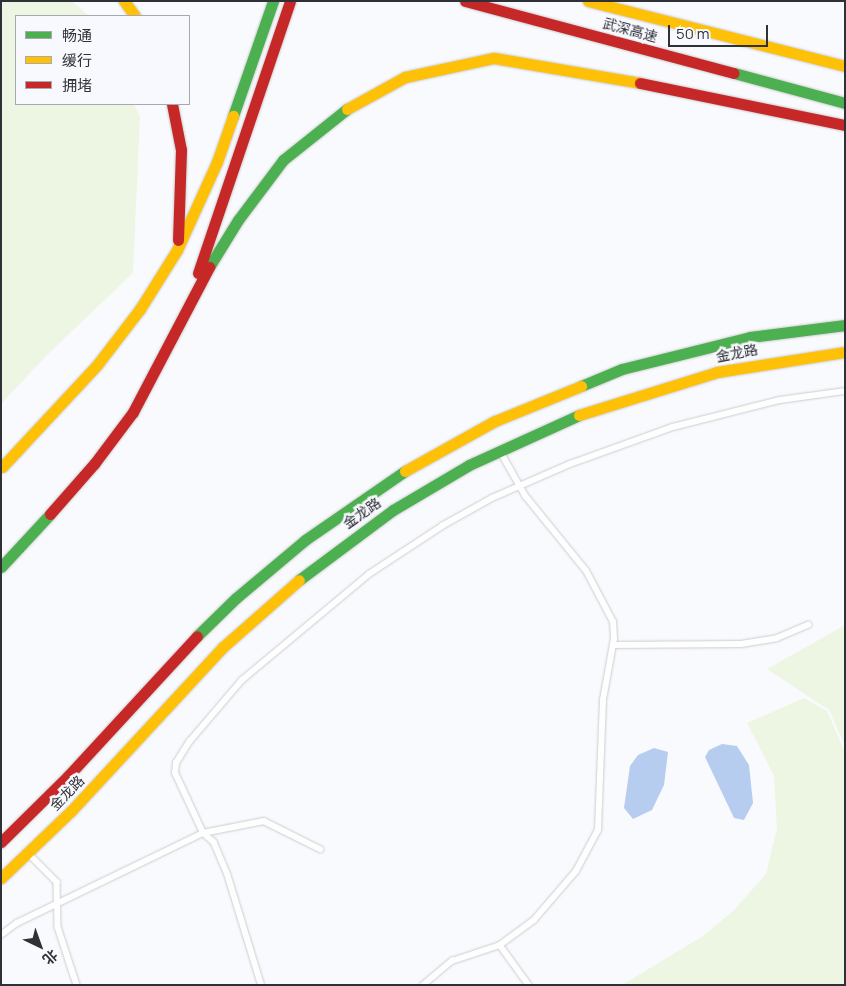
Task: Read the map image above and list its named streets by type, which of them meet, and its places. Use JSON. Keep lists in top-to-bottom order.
{
  "streets": {
    "main road": ["武深高速", "金龙路"]
  },
  "legend": ["畅通", "缓行", "拥堵"],
  "scale_bar": "50 m",
  "north": "bottom right"
}
